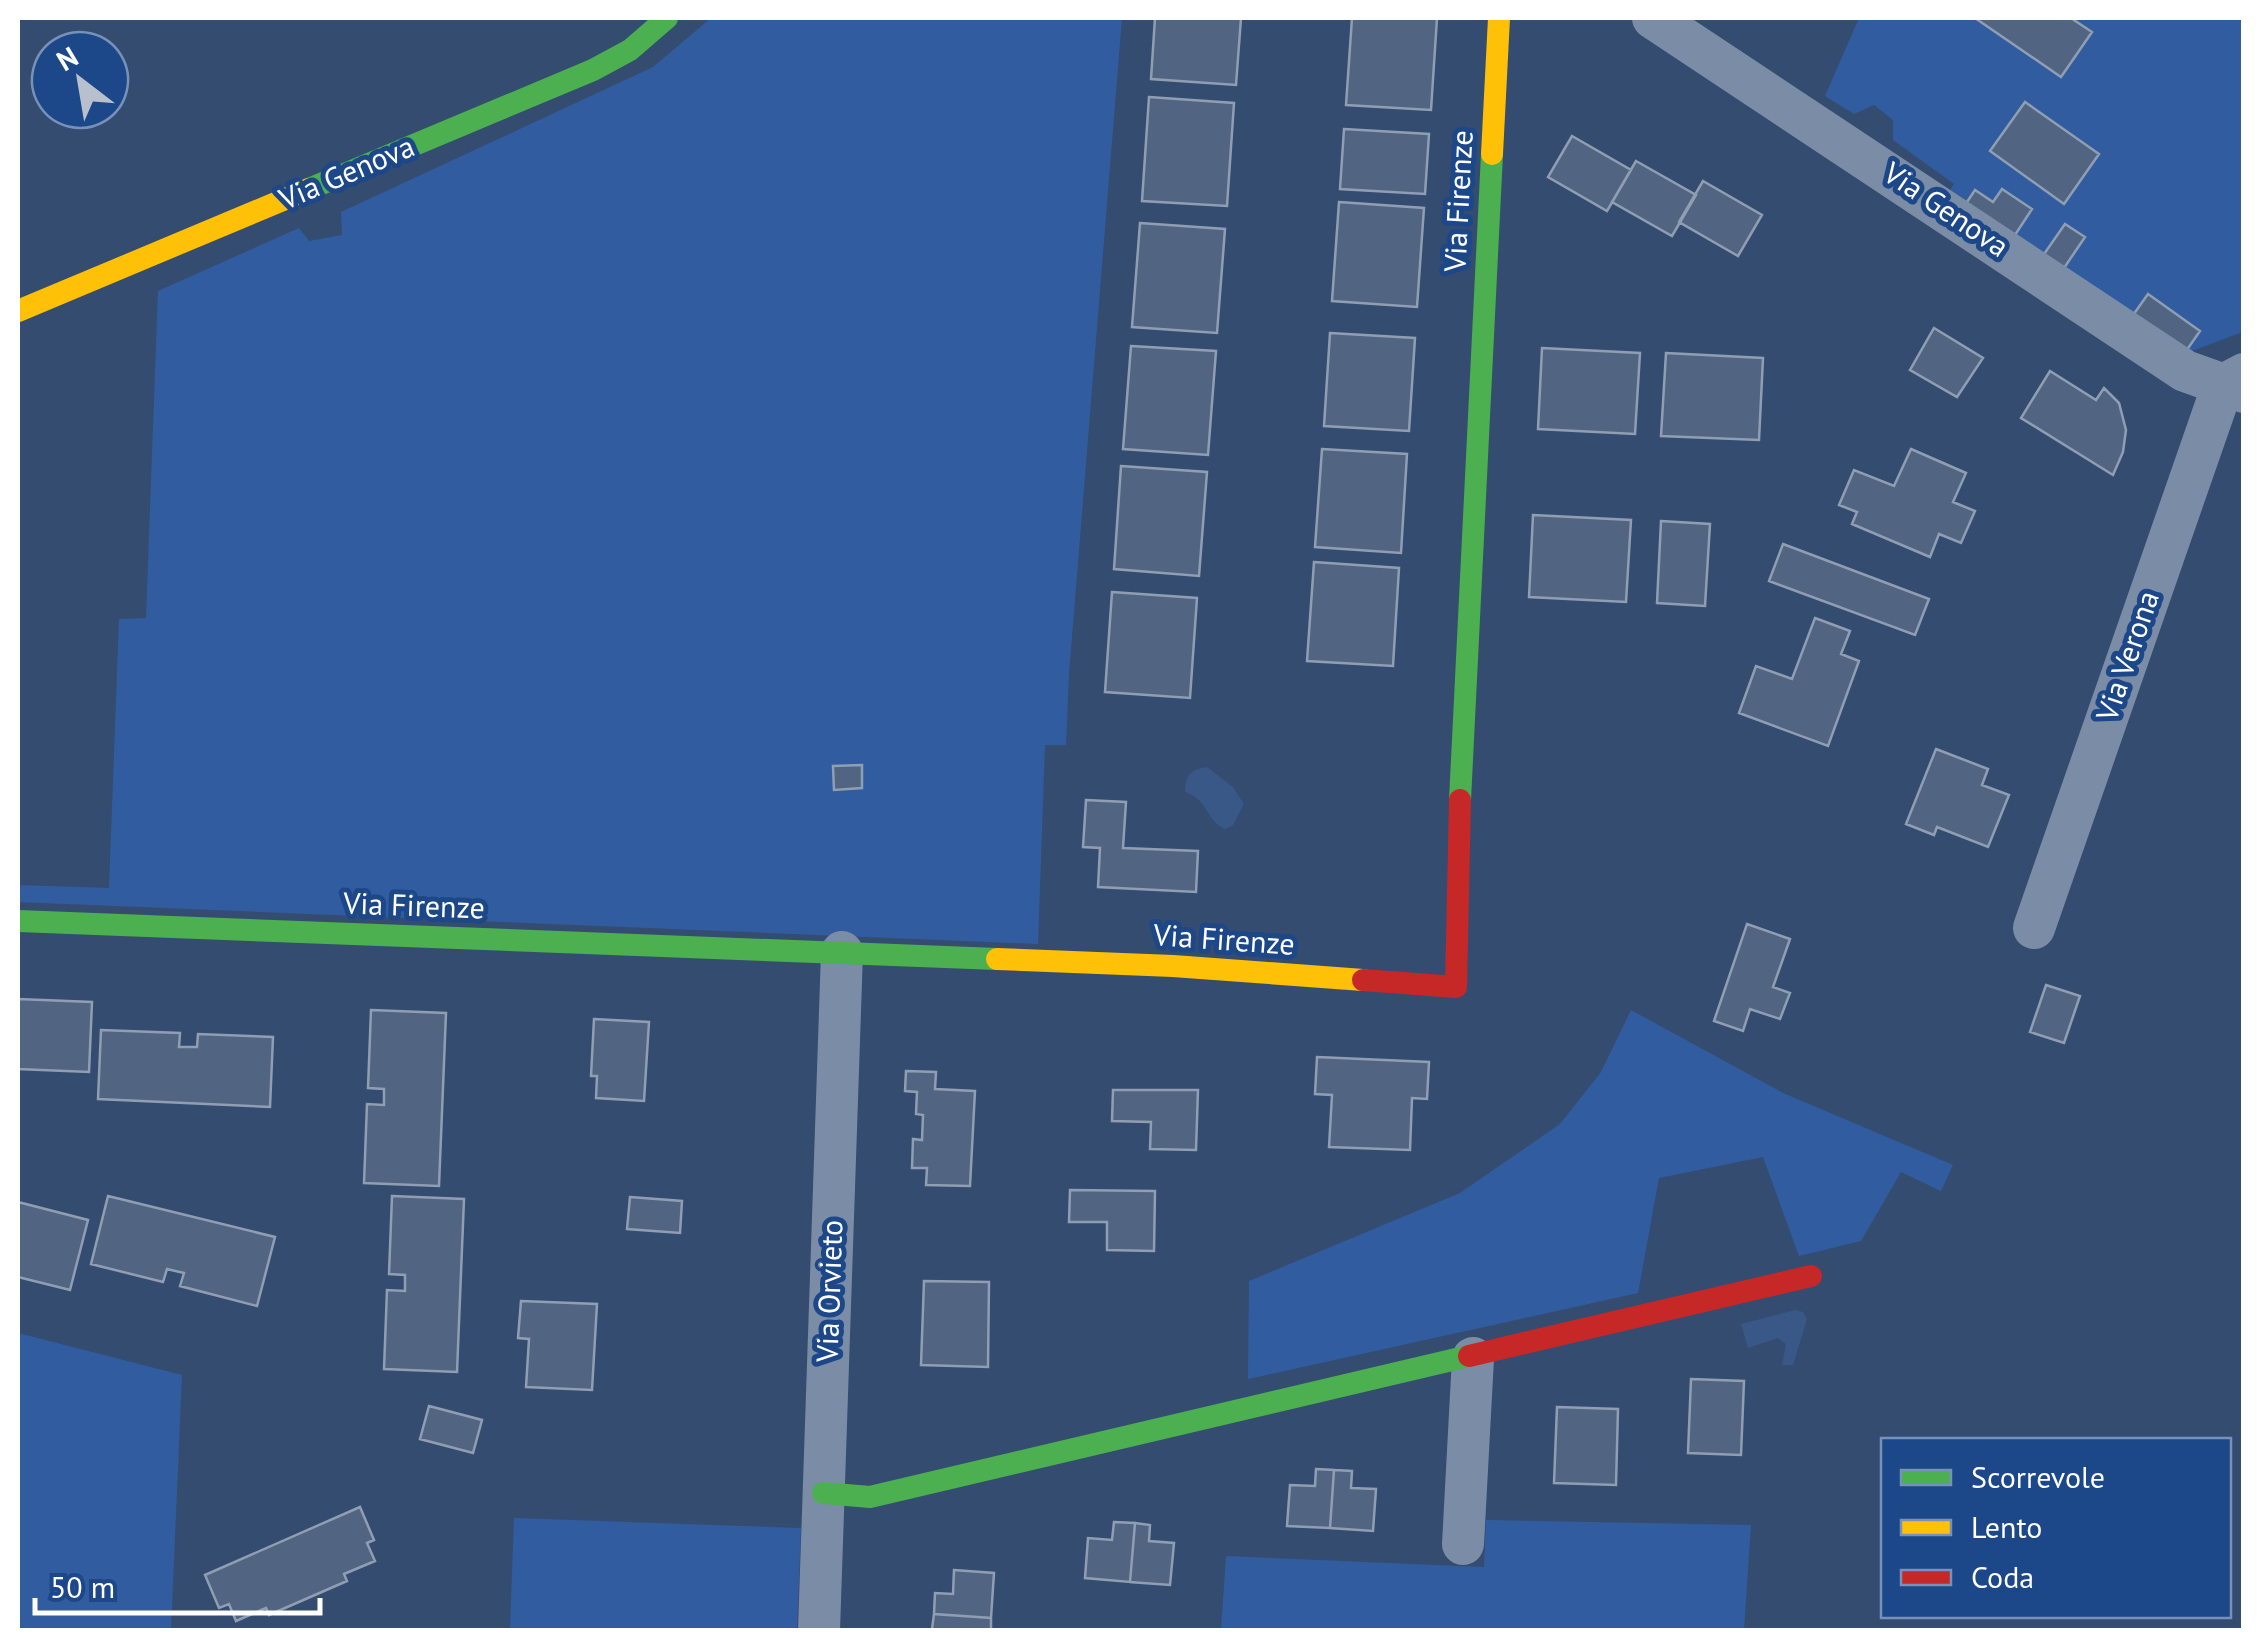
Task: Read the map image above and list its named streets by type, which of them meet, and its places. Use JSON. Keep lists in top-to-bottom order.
{
  "streets": {
    "street": [
      "Via Genova",
      "Via Firenze",
      "Via Verona",
      "Via Orvieto"
    ]
  },
  "crossings": [
    ["Via Genova", "Via Verona"],
    ["Via Firenze", "Via Orvieto"]
  ],
  "legend": ["Scorrevole", "Lento", "Coda"],
  "scale_bar": "50 m",
  "north": "top left"
}
